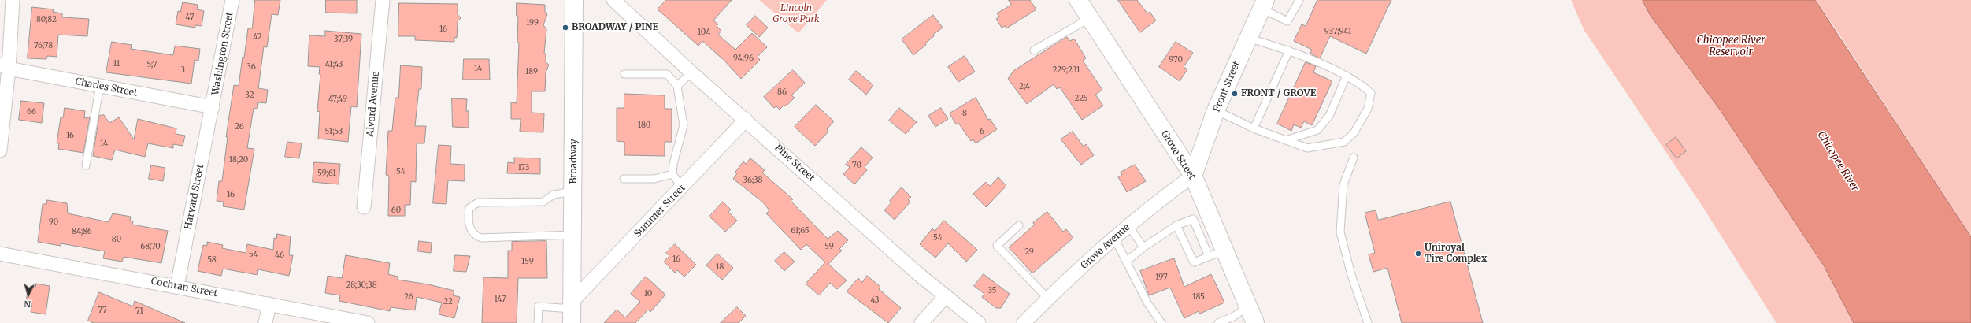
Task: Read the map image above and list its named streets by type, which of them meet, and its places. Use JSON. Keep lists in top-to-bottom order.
{
  "streets": {
    "main road": ["Front Street", "Grove Street", "Broadway"],
    "street": [
      "Washington Street",
      "Charles Street",
      "Alvord Avenue",
      "Pine Street",
      "Harvard Street",
      "Summer Street",
      "Grove Avenue",
      "Cochran Street"
    ]
  },
  "crossings": [
    ["Washington Street", "Charles Street"],
    ["Washington Street", "Harvard Street"],
    ["Front Street", "Grove Street"],
    ["Front Street", "Grove Avenue"],
    ["Charles Street", "Harvard Street"],
    ["Grove Street", "Grove Avenue"],
    ["Broadway", "Summer Street"],
    ["Pine Street", "Summer Street"],
    ["Harvard Street", "Cochran Street"]
  ],
  "water": ["Chicopee River Reservoir", "Chicopee River"],
  "parks": ["Lincoln Grove Park"],
  "places": ["BROADWAY / PINE", "FRONT / GROVE", "Uniroyal Tire Complex"],
  "house_numbers": [
    "47",
    "80;82",
    "199",
    "16",
    "937;941",
    "104",
    "42",
    "37;39",
    "76;78",
    "94;96",
    "970",
    "11",
    "5;7",
    "41;43",
    "36",
    "14",
    "3",
    "229;231",
    "189",
    "2;4",
    "86",
    "32",
    "225",
    "47;49",
    "66",
    "8",
    "180",
    "26",
    "51;53",
    "6",
    "16",
    "14",
    "18;20",
    "70",
    "173",
    "54",
    "59;61",
    "36;38",
    "16",
    "60",
    "90",
    "61;65",
    "84;86",
    "54",
    "80",
    "68;70",
    "59",
    "29",
    "54",
    "46",
    "16",
    "58",
    "159",
    "18",
    "197",
    "28;30;38",
    "35",
    "10",
    "26",
    "185",
    "147",
    "43",
    "22",
    "77",
    "71"
  ],
  "north": "bottom"
}
